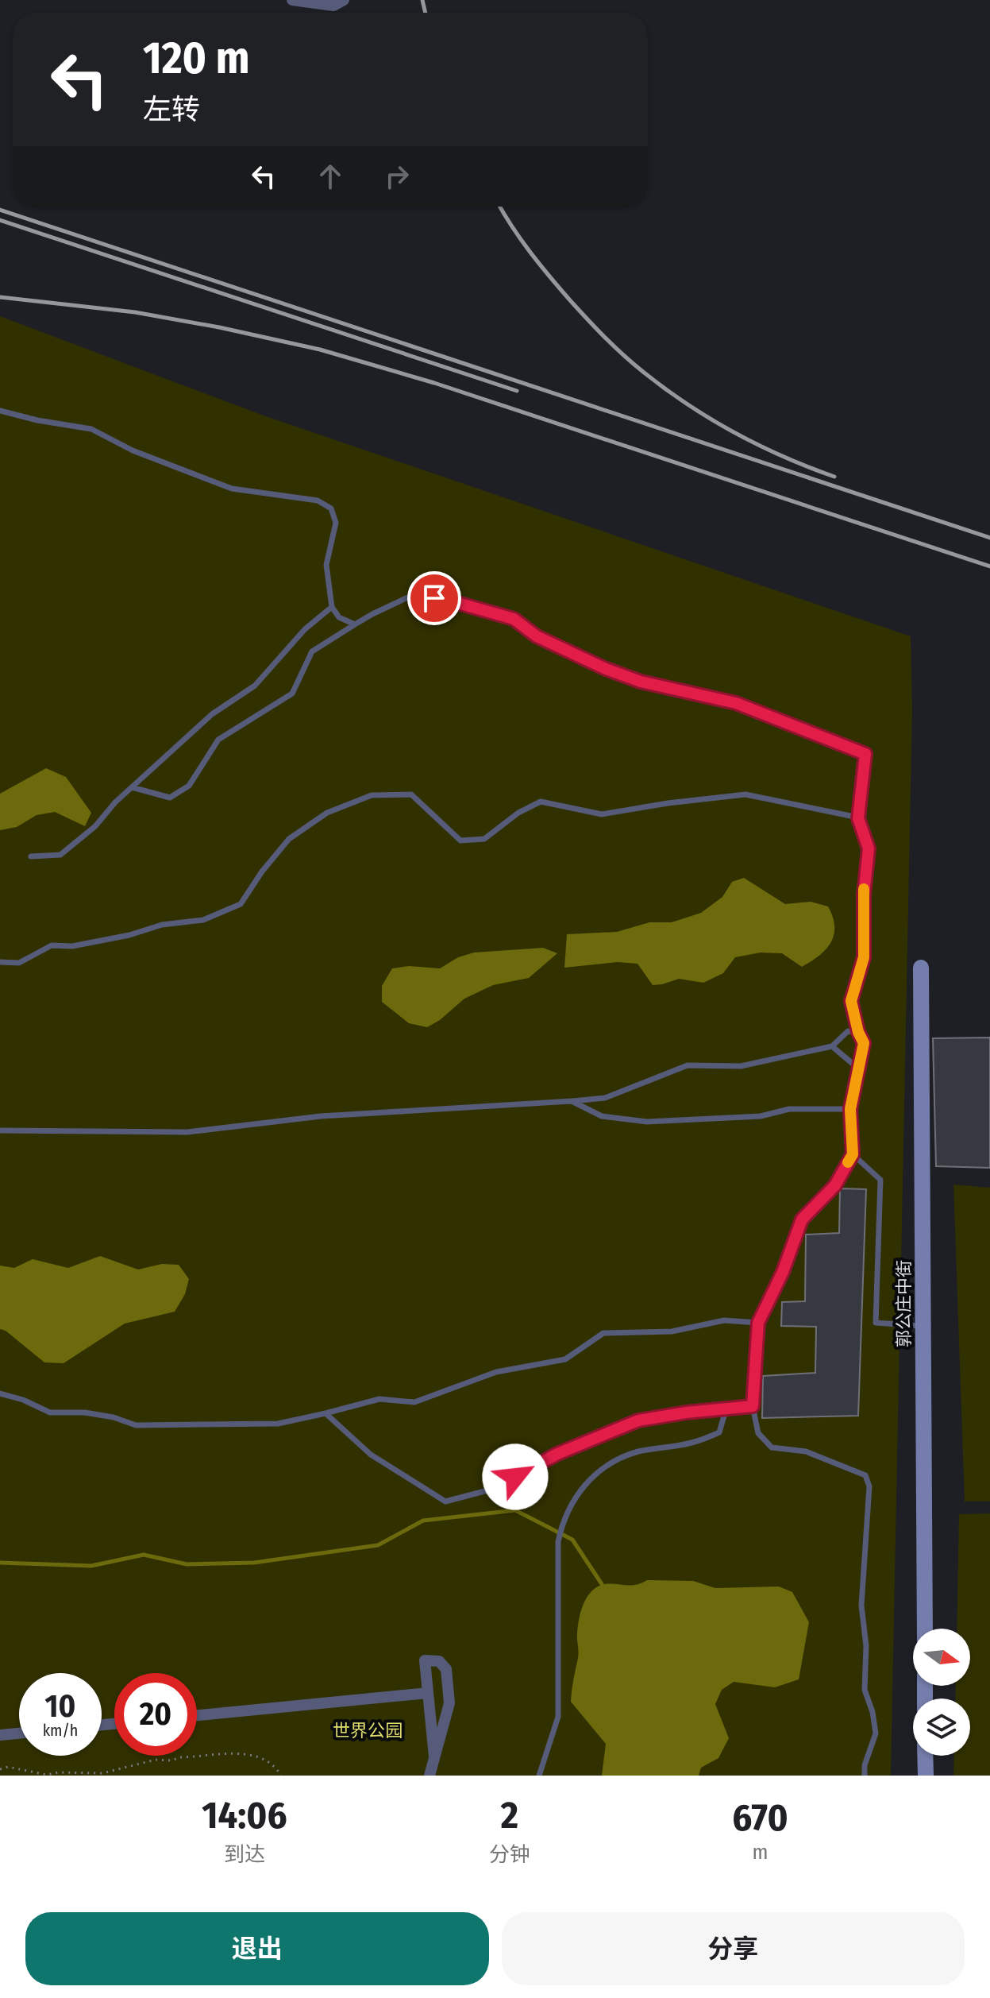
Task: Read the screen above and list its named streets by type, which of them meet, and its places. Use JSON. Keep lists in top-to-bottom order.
{
  "streets": {
    "street": ["郭公庄中街"]
  },
  "parks": ["世界公园"],
  "north": "right",
  "page": {
    "turn": ["120 m", "左转"],
    "speed": "10 km/h",
    "limit": "20",
    "eta": [
      "14:06",
      "到达",
      "2",
      "分钟",
      "670",
      "m"
    ],
    "buttons": ["退出", "分享"]
  }
}
